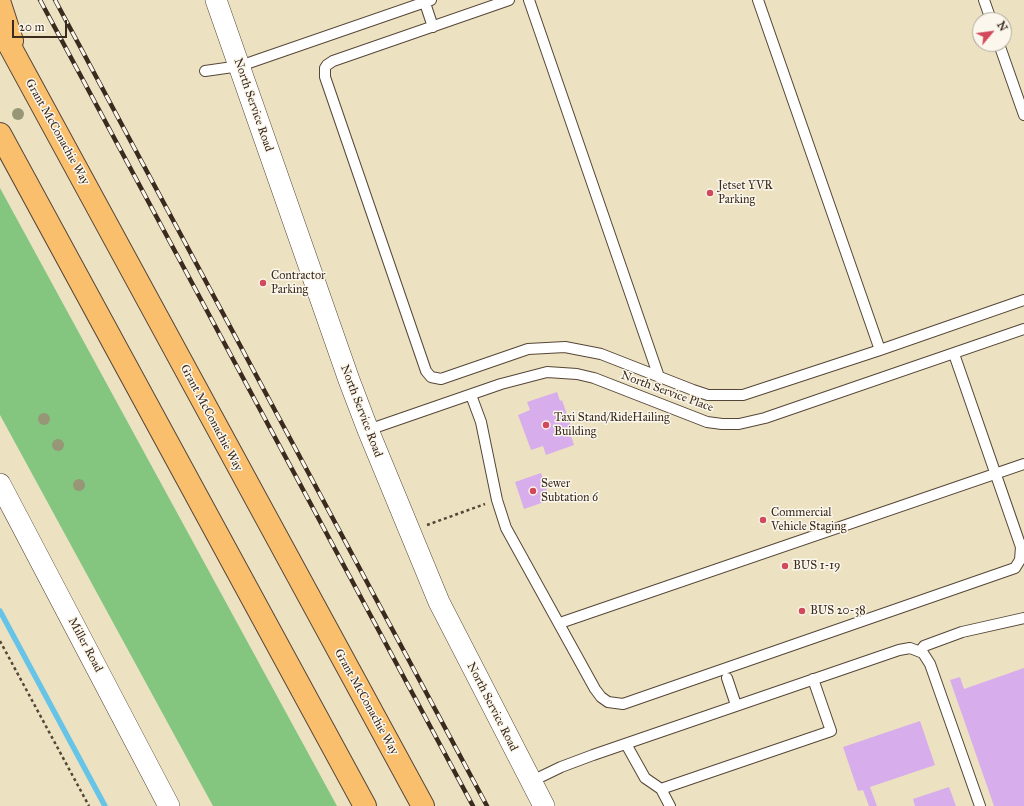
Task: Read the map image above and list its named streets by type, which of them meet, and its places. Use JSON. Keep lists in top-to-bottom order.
{
  "streets": {
    "main road": ["Grant McConachie Way"],
    "street": ["North Service Road", "Miller Road"],
    "lane": ["North Service Place"]
  },
  "crossings": [
    ["North Service Road", "North Service Place"]
  ],
  "places": [
    "Jetset YVR Parking",
    "Contractor Parking",
    "Taxi Stand/RideHailing Building",
    "Sewer Subtation 6",
    "Commercial Vehicle Staging",
    "BUS 1-19",
    "BUS 20-38"
  ],
  "scale_bar": "20 m",
  "north": "top right"
}
